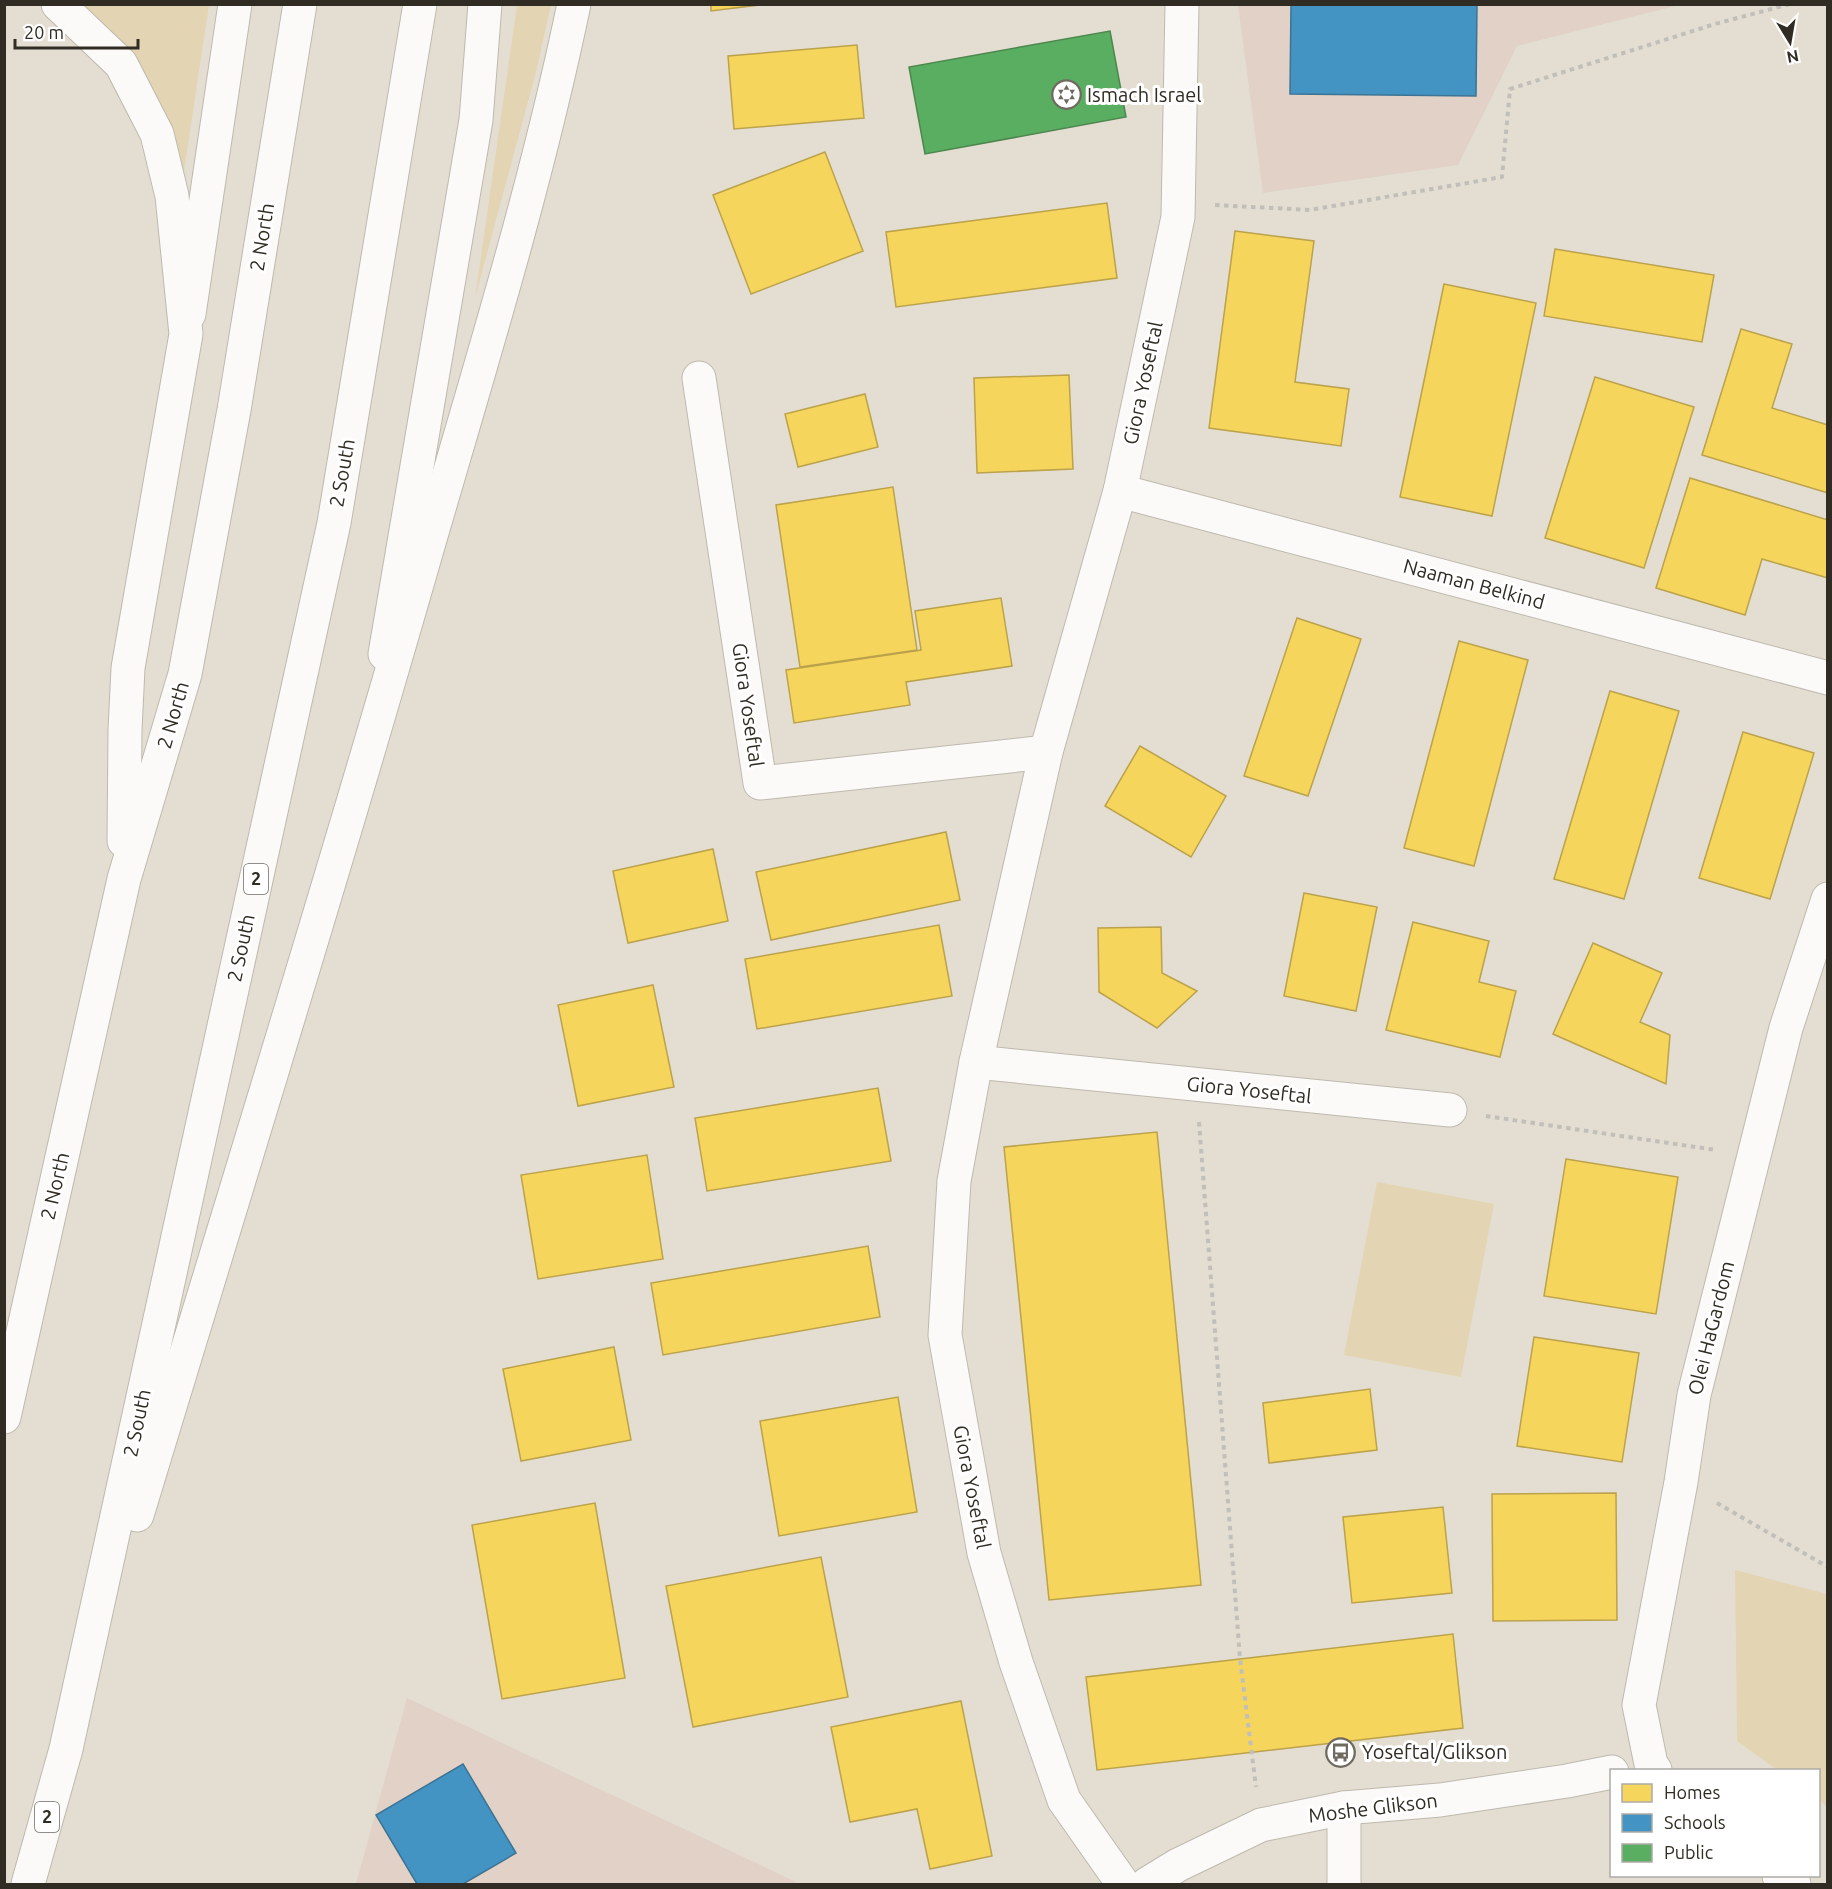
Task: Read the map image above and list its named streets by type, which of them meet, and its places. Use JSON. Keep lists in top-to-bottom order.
{
  "streets": {
    "main road": [
      "2 North",
      "Giora Yoseftal",
      "2 South",
      "Naaman Belkind",
      "2",
      "Olei HaGardom",
      "Moshe Glikson"
    ]
  },
  "crossings": [
    ["Giora Yoseftal", "Naaman Belkind"]
  ],
  "places": {
    "synagogue": ["Ismach Israel"],
    "bus stop": ["Yoseftal/Glikson"]
  },
  "legend": ["Homes", "Schools", "Public"],
  "scale_bar": "20 m",
  "north": "bottom"
}
